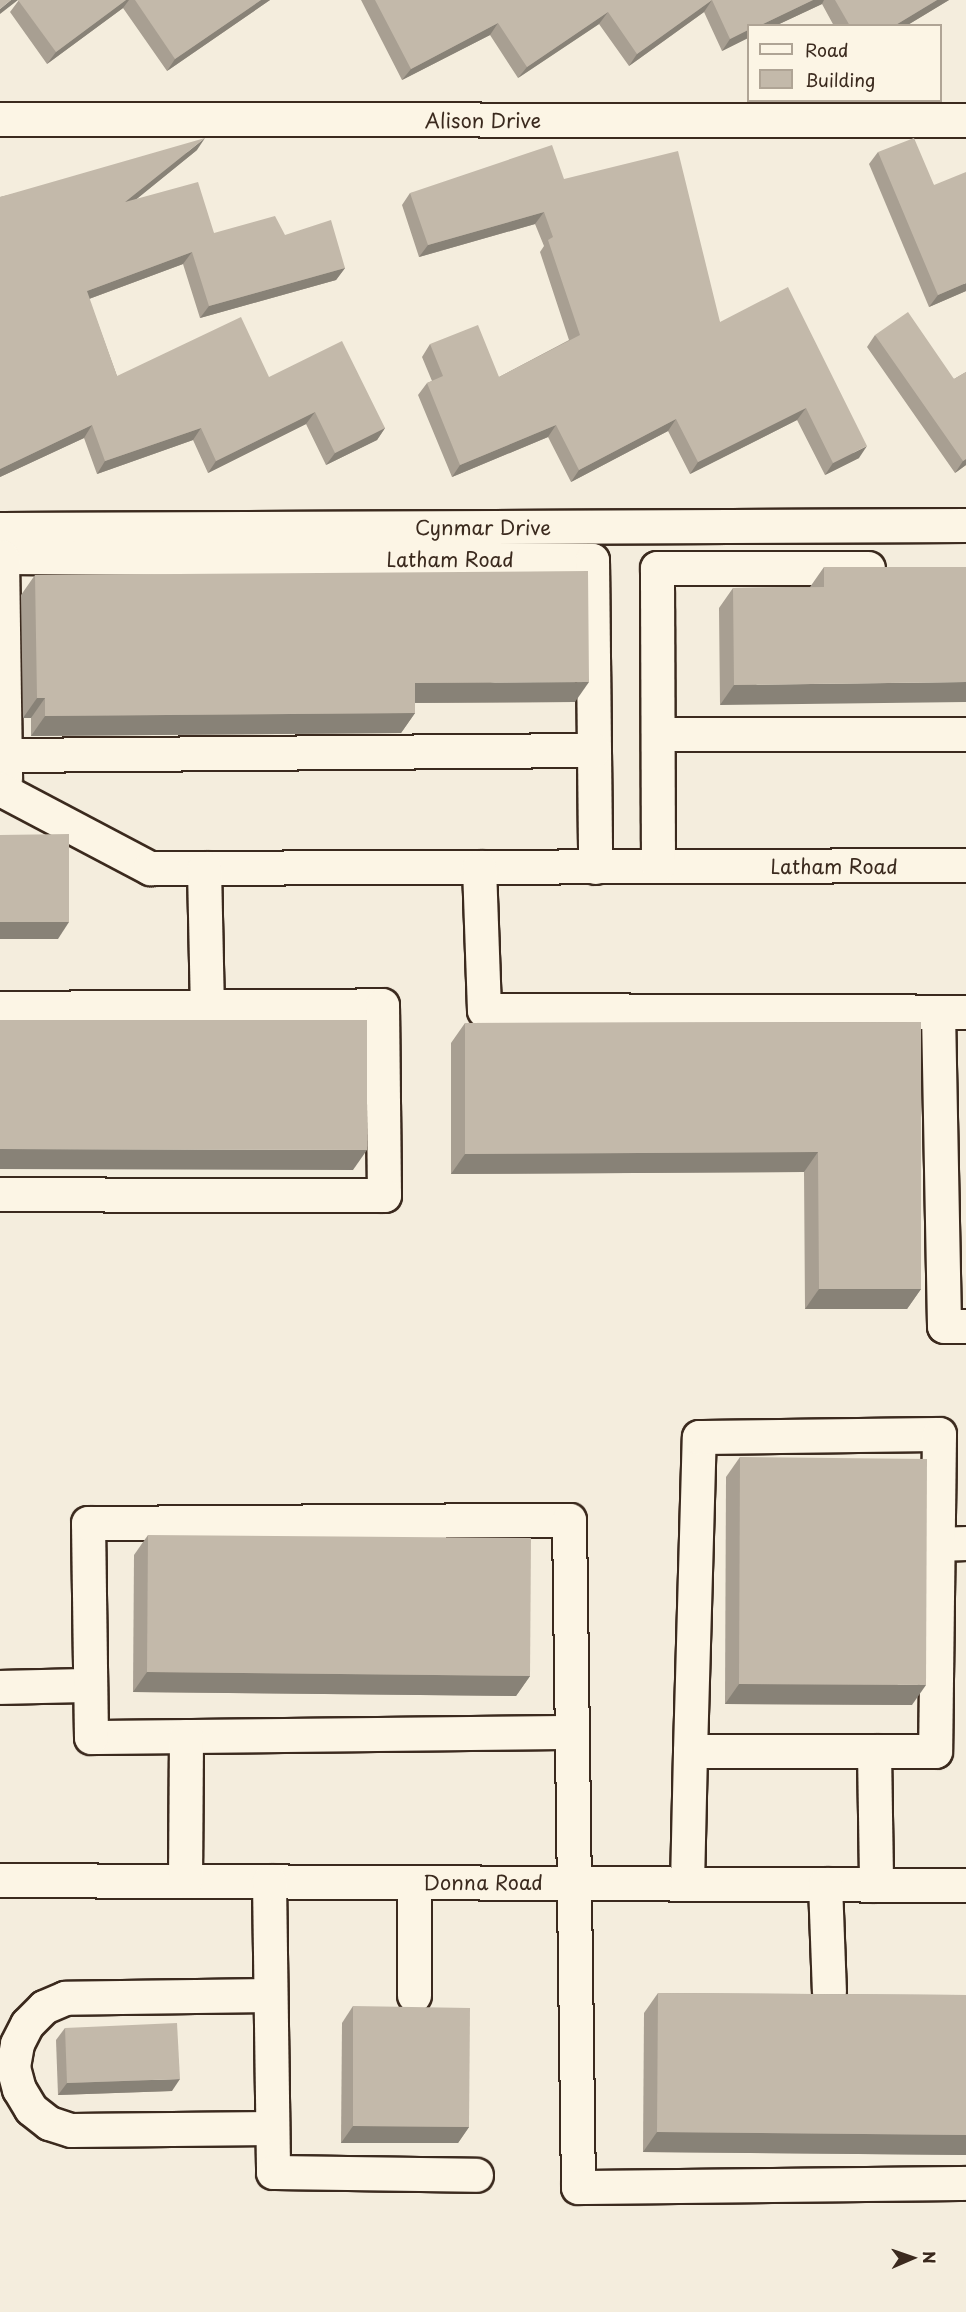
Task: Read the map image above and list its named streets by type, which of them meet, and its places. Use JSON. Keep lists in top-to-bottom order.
{
  "streets": {
    "street": [
      "Alison Drive",
      "Cynmar Drive",
      "Latham Road",
      "Donna Road"
    ]
  },
  "crossings": [
    ["Cynmar Drive", "Latham Road"]
  ],
  "legend": ["Road", "Building"],
  "north": "right"
}
